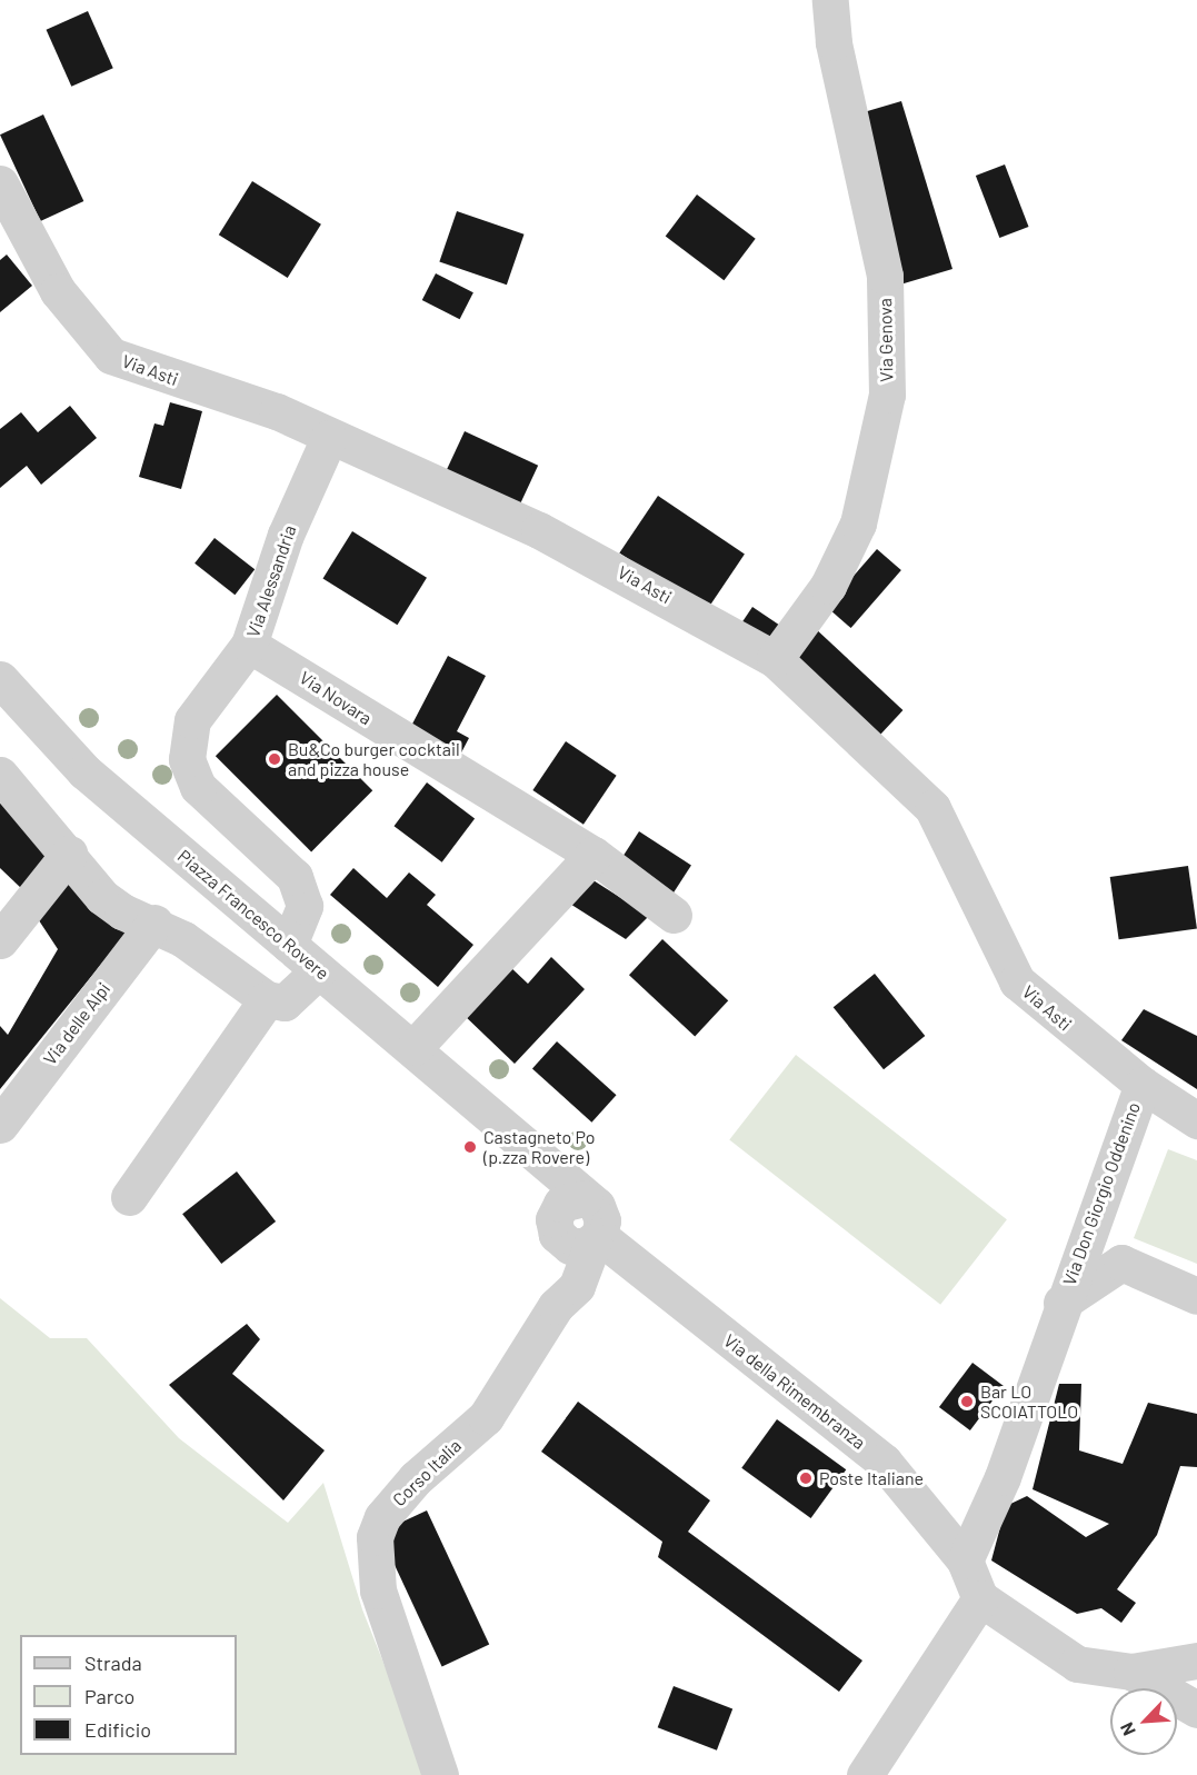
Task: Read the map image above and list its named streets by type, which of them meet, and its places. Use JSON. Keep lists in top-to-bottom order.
{
  "streets": {
    "street": [
      "Via Genova",
      "Via Asti",
      "Via Alessandria",
      "Via Novara",
      "Piazza Francesco Rovere",
      "Via delle Alpi",
      "Via Don Giorgio Oddenino",
      "Via della Rimembranza",
      "Corso Italia"
    ]
  },
  "crossings": [
    ["Via Genova", "Via Asti"],
    ["Via Asti", "Via Alessandria"],
    ["Via Asti", "Via Don Giorgio Oddenino"],
    ["Via Alessandria", "Via Novara"],
    ["Via Alessandria", "Piazza Francesco Rovere"],
    ["Piazza Francesco Rovere", "Via della Rimembranza"],
    ["Piazza Francesco Rovere", "Corso Italia"],
    ["Via Don Giorgio Oddenino", "Via della Rimembranza"],
    ["Via della Rimembranza", "Corso Italia"]
  ],
  "places": [
    "Bu&Co burger cocktail and pizza house",
    "Castagneto Po (p.zza Rovere)",
    "Bar LO SCOIATTOLO",
    "Poste Italiane"
  ],
  "legend": ["Strada", "Parco", "Edificio"],
  "north": "bottom left"
}
